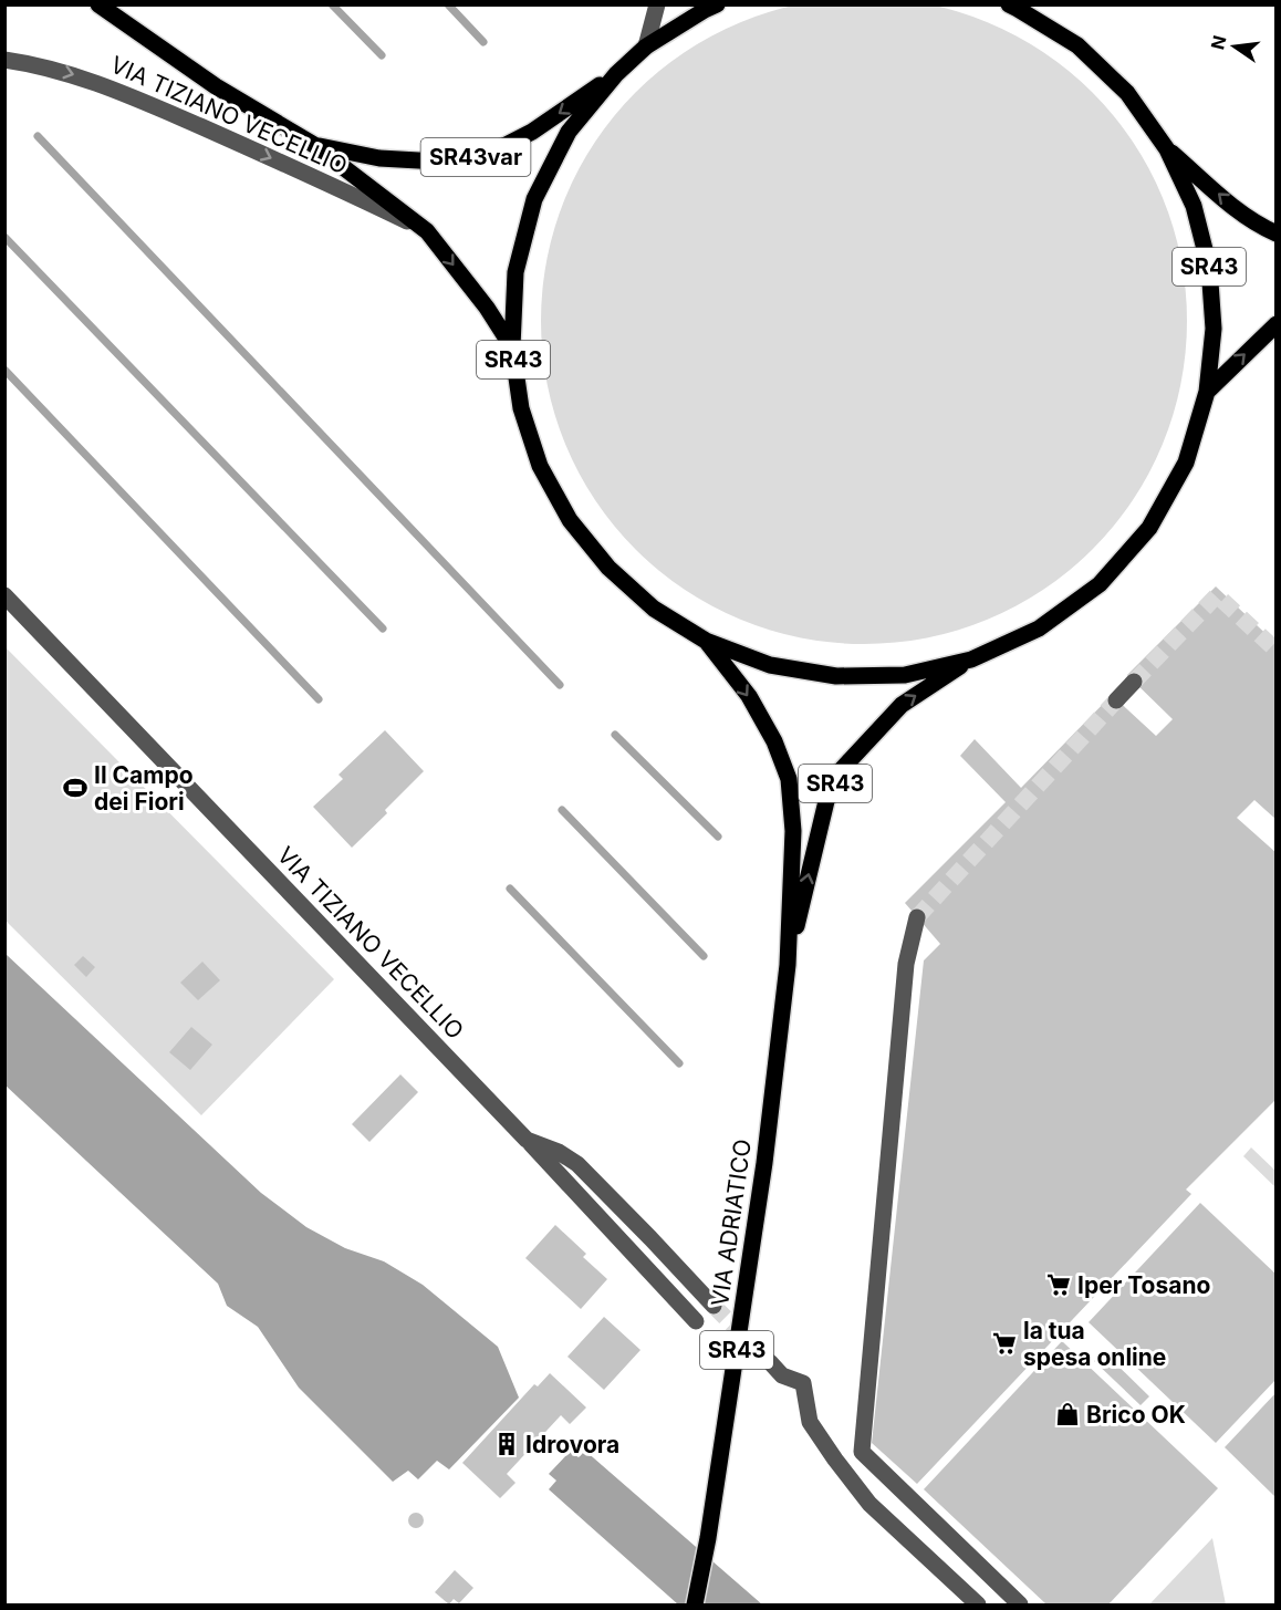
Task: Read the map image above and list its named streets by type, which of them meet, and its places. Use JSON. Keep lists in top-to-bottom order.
{
  "streets": {
    "main road": ["SR43var", "SR43", "VIA ADRIATICO"],
    "street": ["VIA TIZIANO VECELLIO"]
  },
  "crossings": [
    ["VIA TIZIANO VECELLIO", "SR43var"],
    ["SR43var", "SR43"],
    ["SR43", "VIA ADRIATICO"]
  ],
  "places": {
    "sports": ["Il Campo dei Fiori"],
    "supermarket": ["Iper Tosano", "la tua spesa online"],
    "shop": ["Brico OK"],
    "building": ["Idrovora"]
  },
  "north": "left"
}
